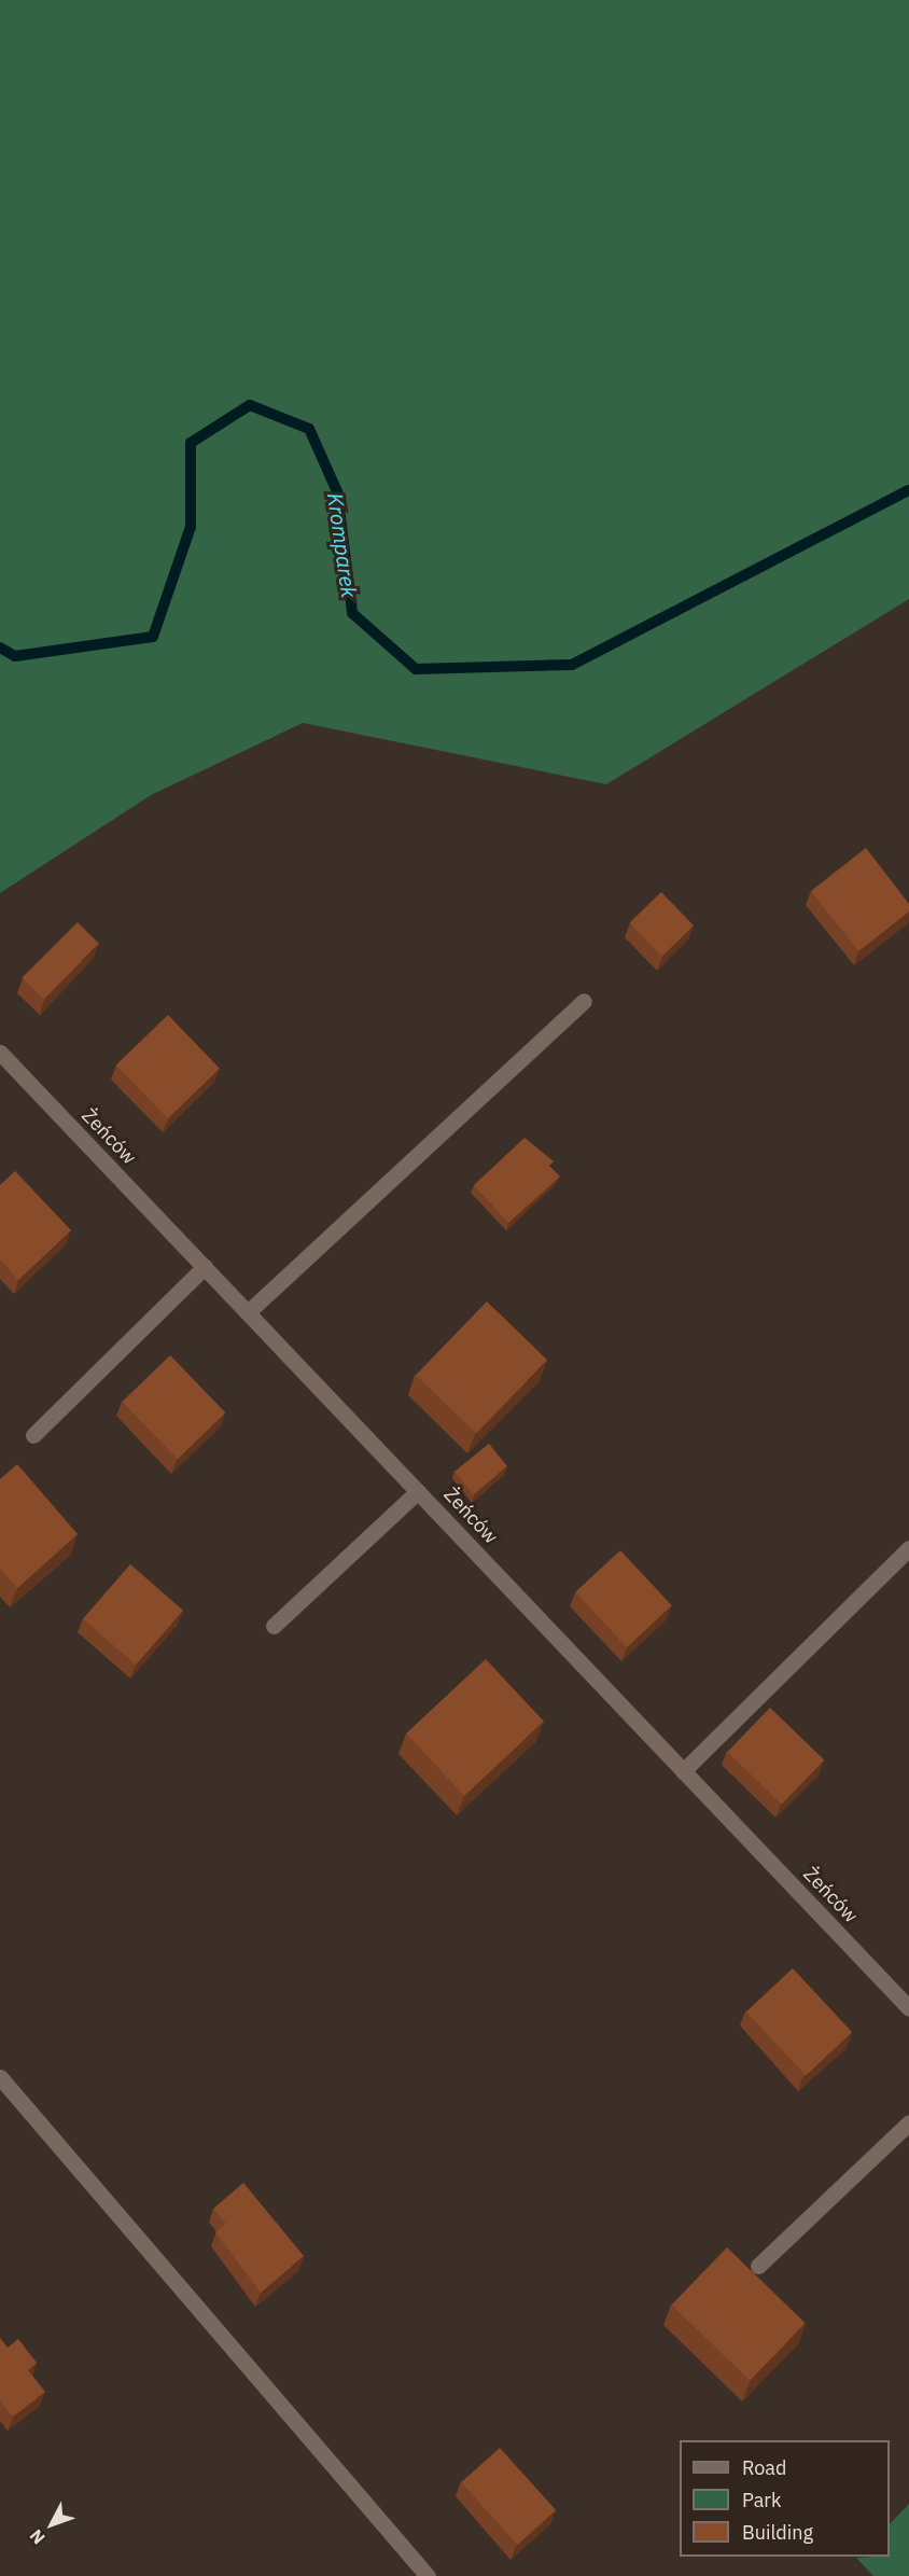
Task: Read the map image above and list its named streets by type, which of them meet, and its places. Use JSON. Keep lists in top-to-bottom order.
{
  "streets": {
    "street": ["Żeńców"]
  },
  "water": ["Kromparek"],
  "legend": ["Road", "Park", "Building"],
  "north": "bottom left"
}
